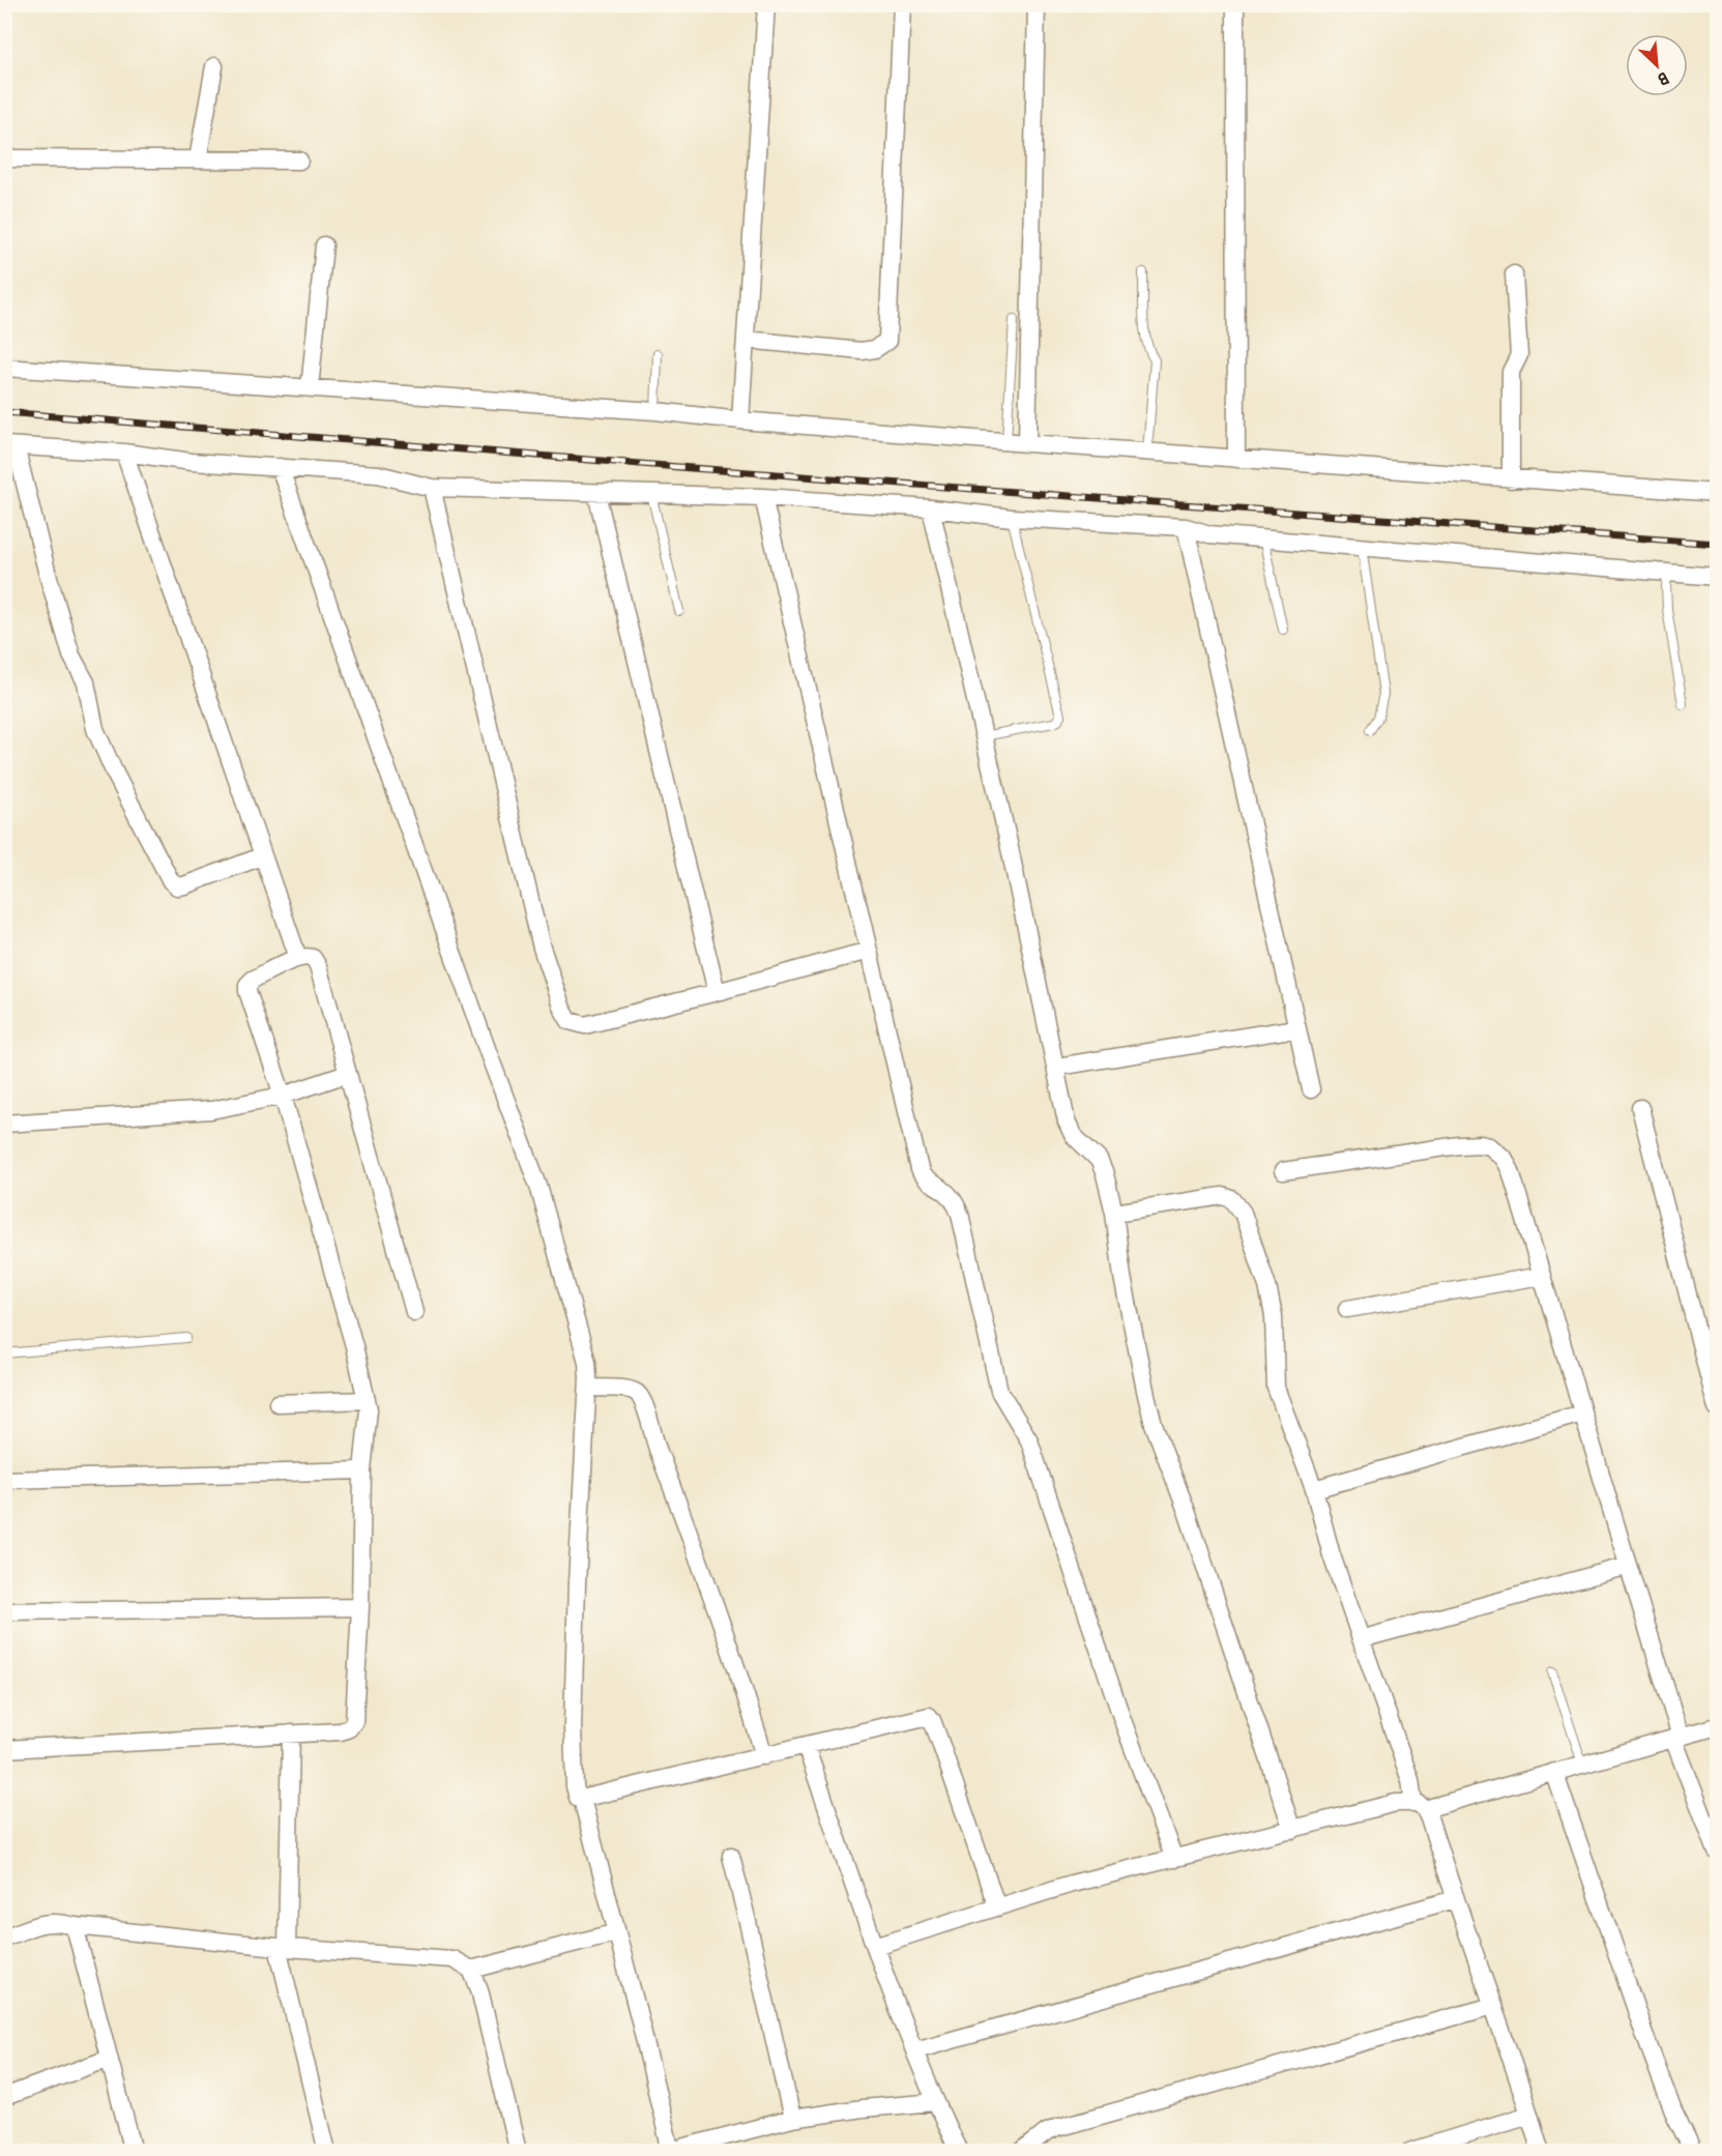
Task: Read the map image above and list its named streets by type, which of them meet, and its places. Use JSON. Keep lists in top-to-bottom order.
{
  "north": "bottom right"
}
